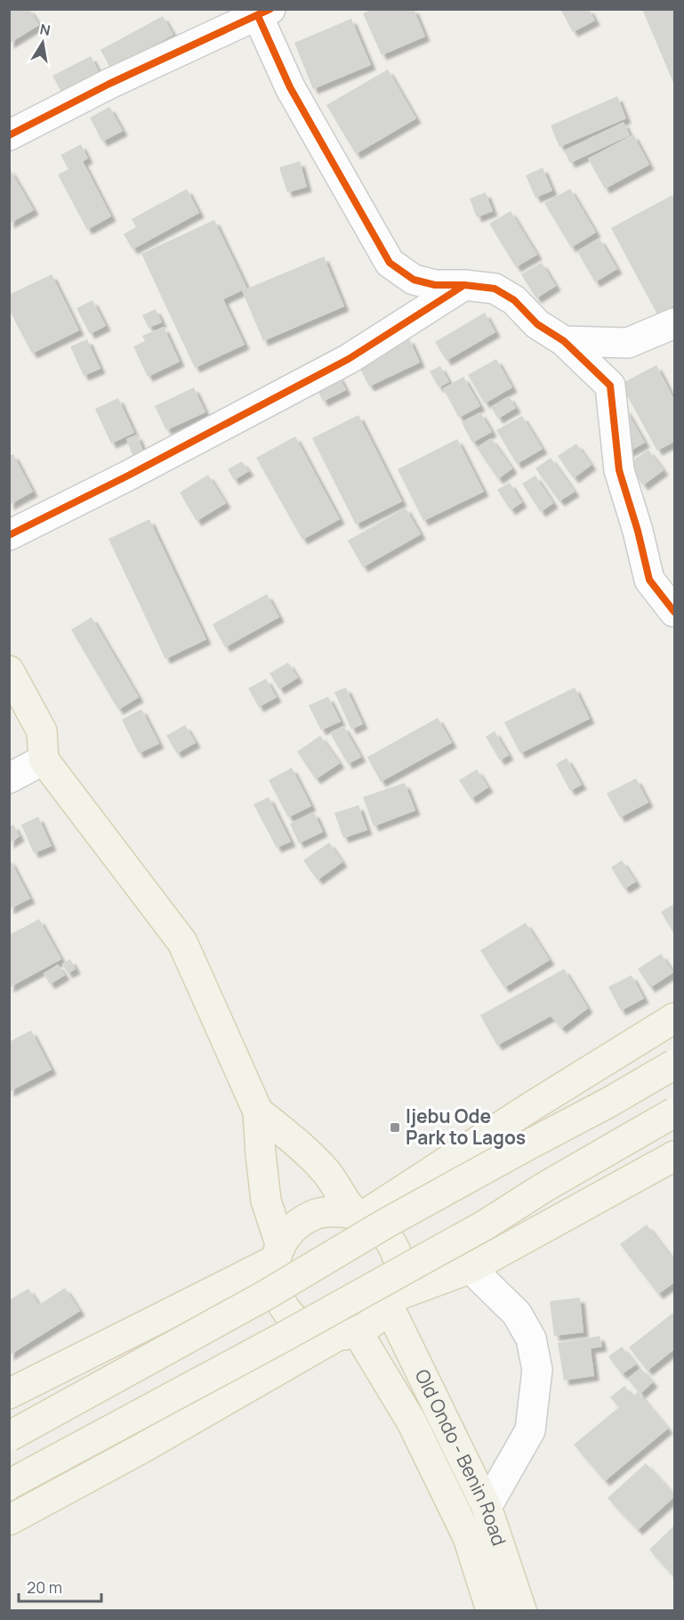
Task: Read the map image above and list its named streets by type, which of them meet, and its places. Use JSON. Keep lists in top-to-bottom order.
{
  "streets": {
    "main road": ["Old Ondo - Benin Road"]
  },
  "places": {
    "transit": ["Ijebu Ode Park to Lagos"]
  },
  "scale_bar": "20 m",
  "north": "top"
}
